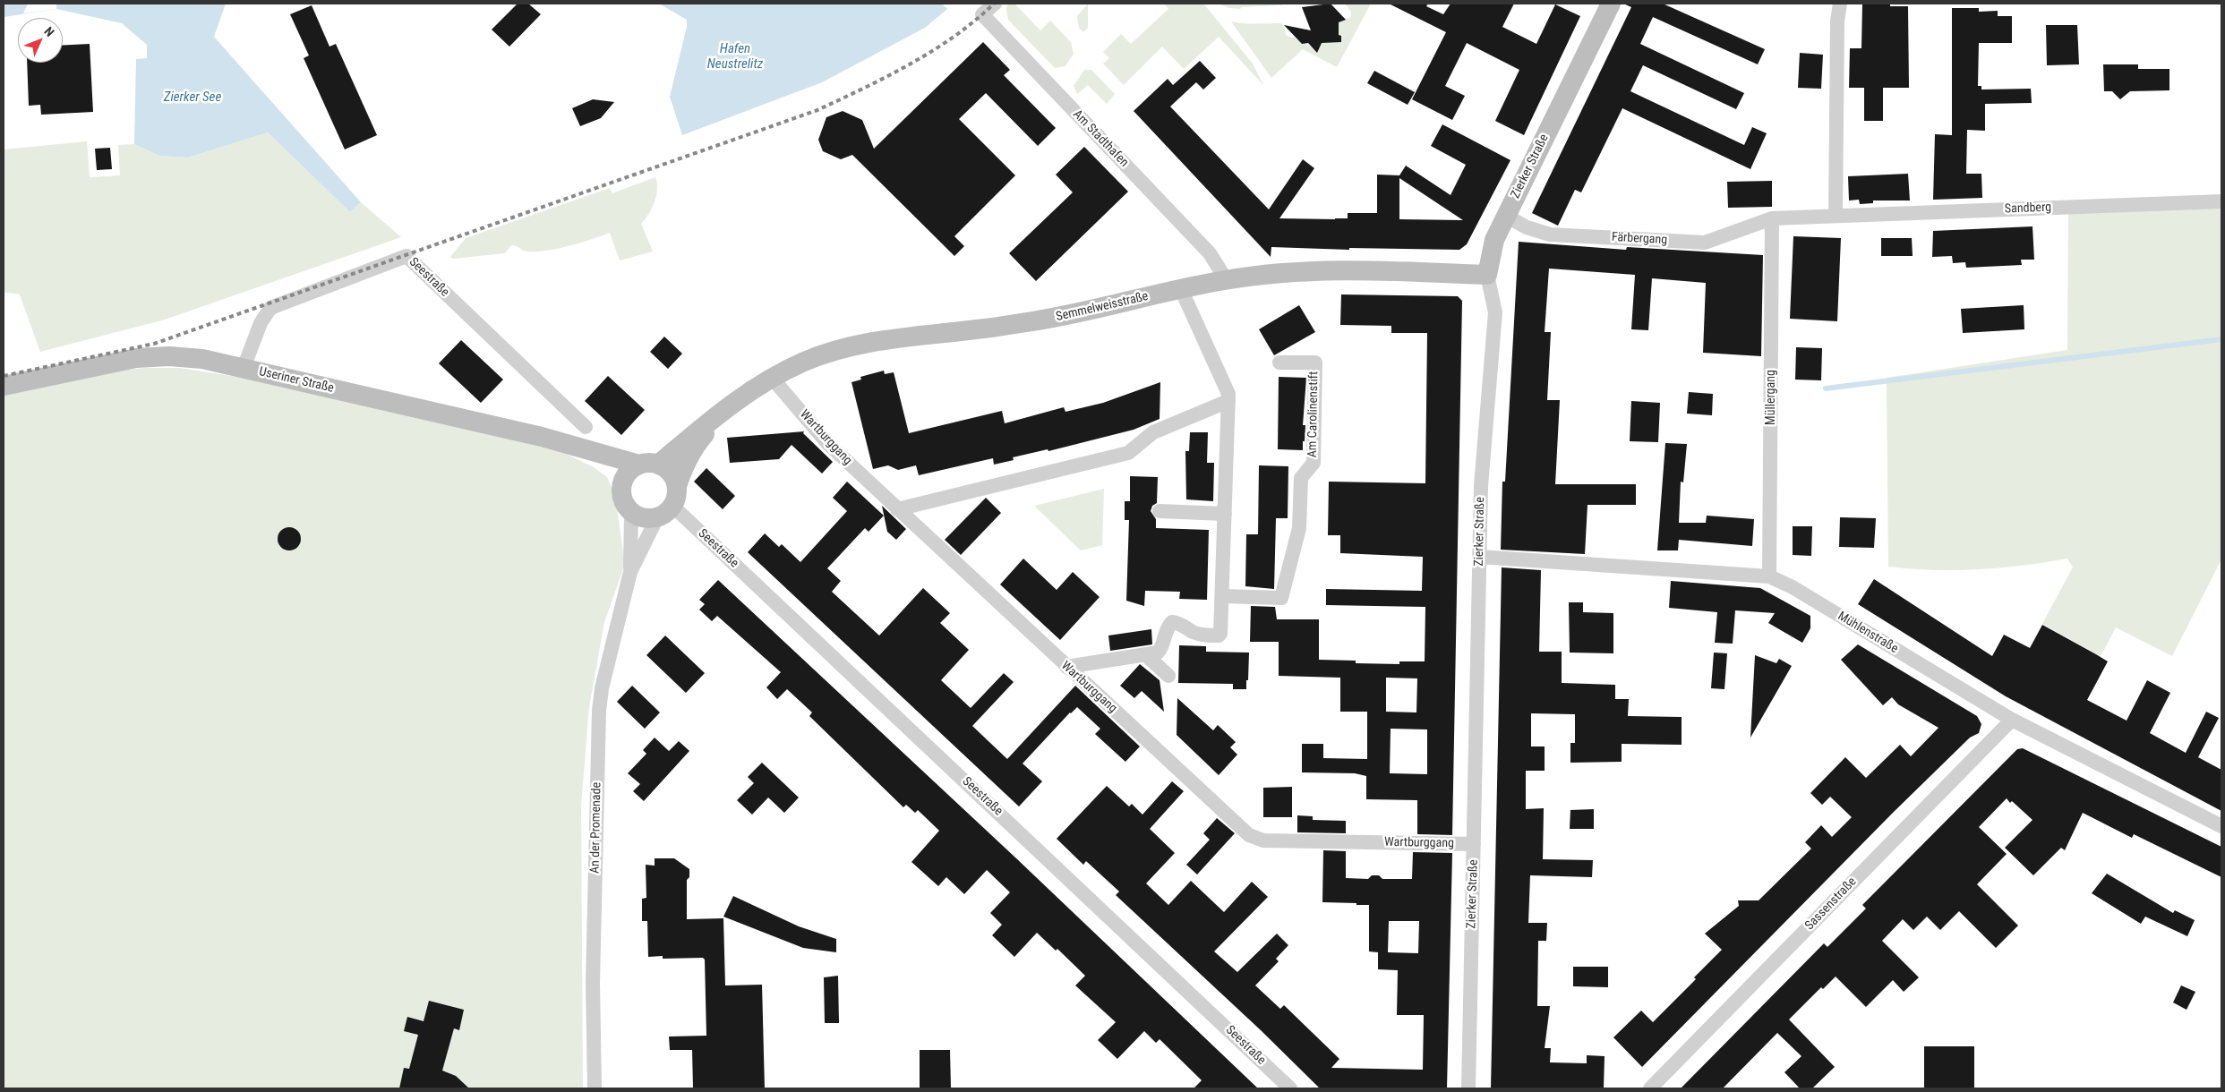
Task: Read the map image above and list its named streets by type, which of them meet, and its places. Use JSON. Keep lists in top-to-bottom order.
{
  "streets": {
    "main road": ["Zierker Straße", "Semmelweisstraße", "Useriner Straße"],
    "street": [
      "Am Stadthafen",
      "Sandberg",
      "Färbergang",
      "Seestraße",
      "Müllergang",
      "Am Carolinenstift",
      "Wartburggang",
      "Mühlenstraße",
      "An der Promenade",
      "Sassenstraße"
    ]
  },
  "crossings": [
    ["Am Stadthafen", "Semmelweisstraße"],
    ["Zierker Straße", "Färbergang"],
    ["Zierker Straße", "Semmelweisstraße"],
    ["Zierker Straße", "Wartburggang"],
    ["Zierker Straße", "Mühlenstraße"],
    ["Sandberg", "Färbergang"],
    ["Sandberg", "Müllergang"],
    ["Färbergang", "Müllergang"],
    ["Seestraße", "Semmelweisstraße"],
    ["Seestraße", "Useriner Straße"],
    ["Seestraße", "An der Promenade"],
    ["Semmelweisstraße", "Useriner Straße"],
    ["Semmelweisstraße", "Wartburggang"],
    ["Semmelweisstraße", "An der Promenade"],
    ["Useriner Straße", "An der Promenade"],
    ["Müllergang", "Mühlenstraße"],
    ["Mühlenstraße", "Sassenstraße"]
  ],
  "water": ["Hafen Neustrelitz", "Zierker See"],
  "north": "top right"
}
